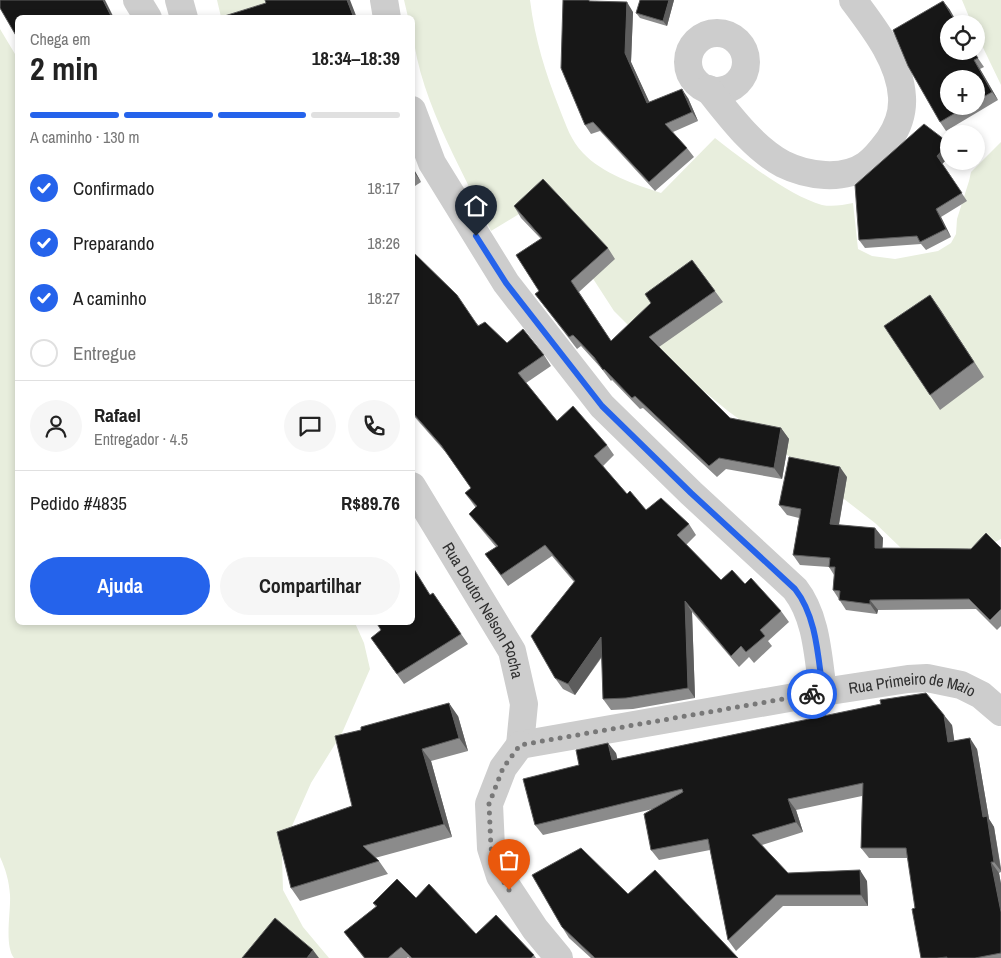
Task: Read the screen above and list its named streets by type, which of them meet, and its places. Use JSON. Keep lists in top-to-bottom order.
{
  "streets": {
    "street": ["Rua Doutor Nelson Rocha", "Rua Primeiro de Maio"]
  },
  "crossings": [
    ["Rua Doutor Nelson Rocha", "Rua Primeiro de Maio"]
  ],
  "page": {
    "map_buttons": ["+", "−"],
    "heading": ["2 min", "Chega em", "18:34–18:39"],
    "panel": [
      "Rafael",
      "Entregador · 4.5",
      "Pedido #4835",
      "R$89.76"
    ],
    "bar": "A caminho · 130 m",
    "list": [
      ["Confirmado", "18:17"],
      ["Preparando", "18:26"],
      ["A caminho", "18:27"],
      "Entregue"
    ],
    "buttons": ["Ajuda", "Compartilhar"]
  }
}
